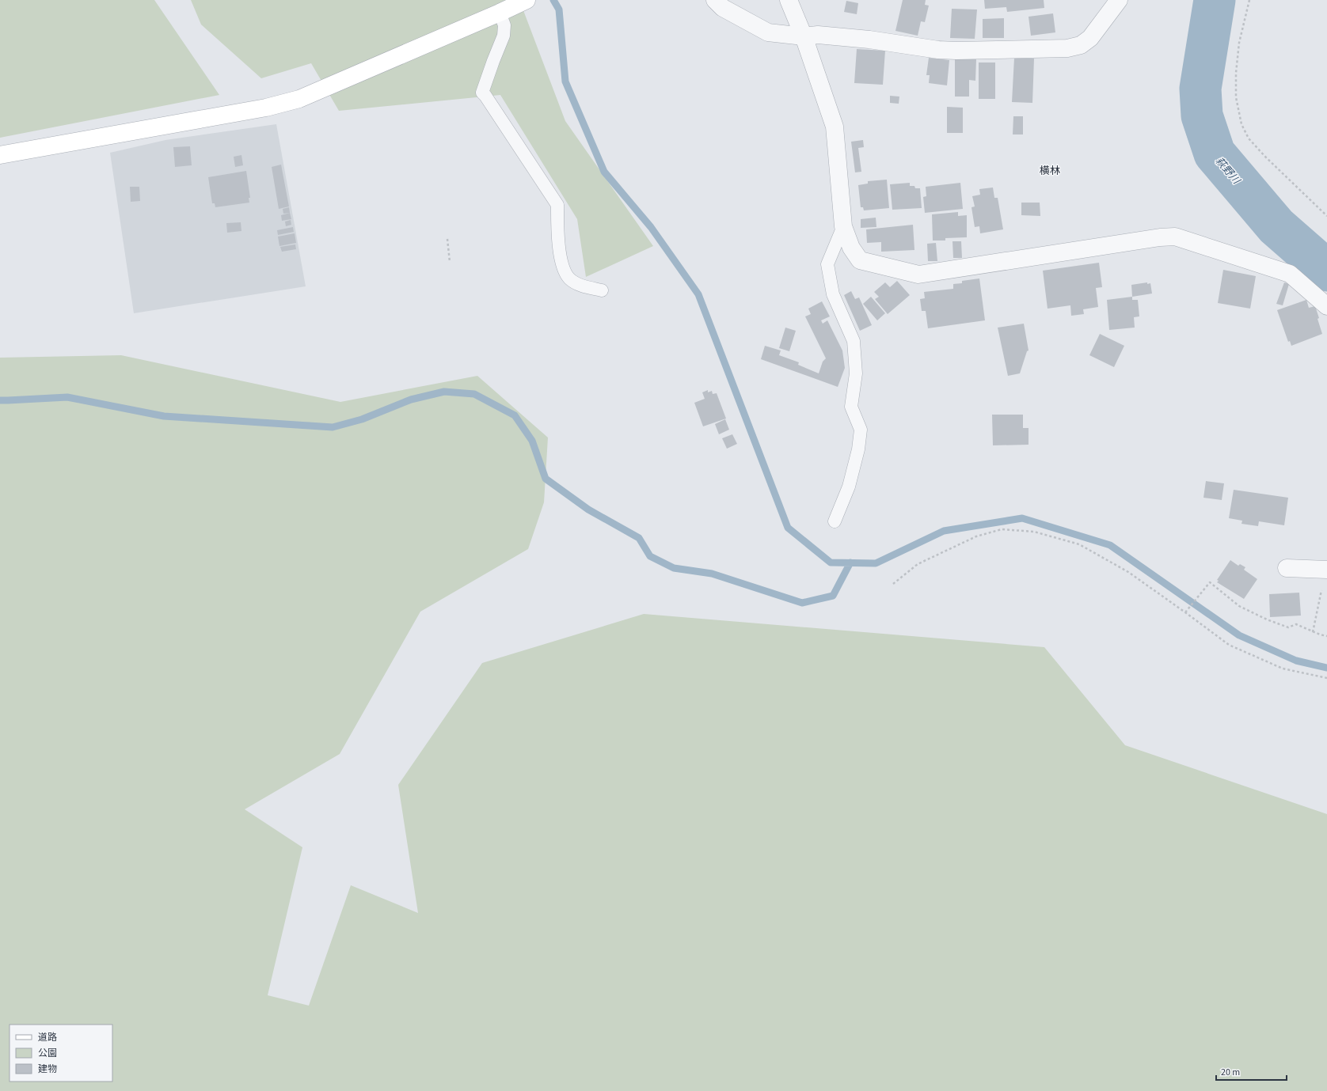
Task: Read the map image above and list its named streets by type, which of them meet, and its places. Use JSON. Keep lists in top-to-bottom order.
{
  "districts": ["横林"],
  "water": ["萩野川"],
  "legend": ["道路", "公園", "建物"],
  "scale_bar": "20 m"
}
